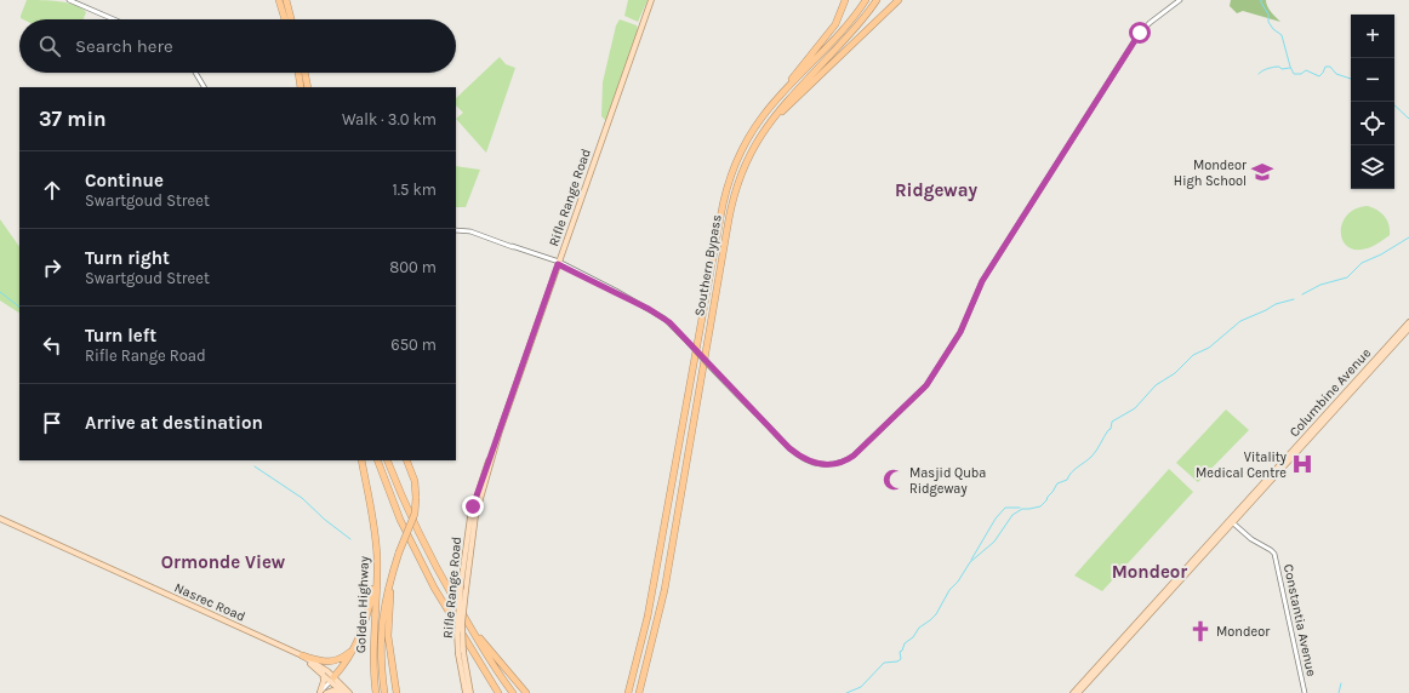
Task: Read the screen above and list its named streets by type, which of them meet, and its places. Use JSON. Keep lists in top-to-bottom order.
{
  "streets": {
    "highway": ["Southern Bypass", "Golden Highway"],
    "main road": ["Rifle Range Road", "Columbine Avenue", "Nasrec Road"],
    "street": ["Constantia Avenue"]
  },
  "crossings": [
    ["Columbine Avenue", "Constantia Avenue"]
  ],
  "districts": ["Ridgeway", "Ormonde View", "Mondeor"],
  "places": {
    "school or university": ["Mondeor High School"],
    "hospital": ["Vitality Medical Centre"],
    "mosque": ["Masjid Quba Ridgeway"],
    "church": ["Mondeor"]
  },
  "page": {
    "map_buttons": ["+", "−"],
    "search": "Search here",
    "heading": ["37 min", "Walk · 3.0 km"],
    "list": [
      ["Continue", "Swartgoud Street", "1.5 km"],
      ["Turn right", "Swartgoud Street", "800 m"],
      ["Turn left", "Rifle Range Road", "650 m"],
      "Arrive at destination"
    ]
  }
}
